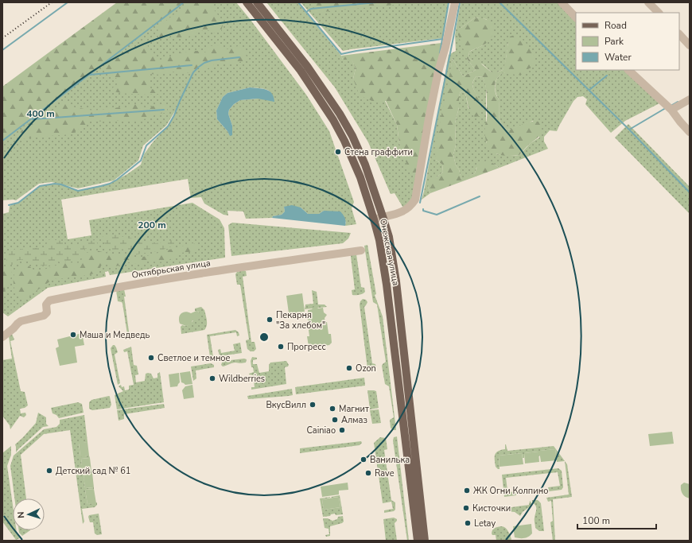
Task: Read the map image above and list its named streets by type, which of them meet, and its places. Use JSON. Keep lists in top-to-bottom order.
{
  "streets": {
    "main road": ["Онежская улица"],
    "street": ["Октябрьская улица"]
  },
  "places": [
    "Стена граффити",
    "Пекарня \"За хлебом\"",
    "Маша и Медведь",
    "Прогресс",
    "Светлое и темное",
    "Ozon",
    "Wildberries",
    "ВкусВилл",
    "Магнит",
    "Алмаз",
    "Сainiao",
    "Ванилька",
    "Детский сад № 61",
    "Rave",
    "ЖК Огни Колпино",
    "Кисточки",
    "Letay"
  ],
  "legend": ["Road", "Park", "Water"],
  "scale_bar": "100 m",
  "north": "left",
  "rings": ["400 m", "200 m"]
}
